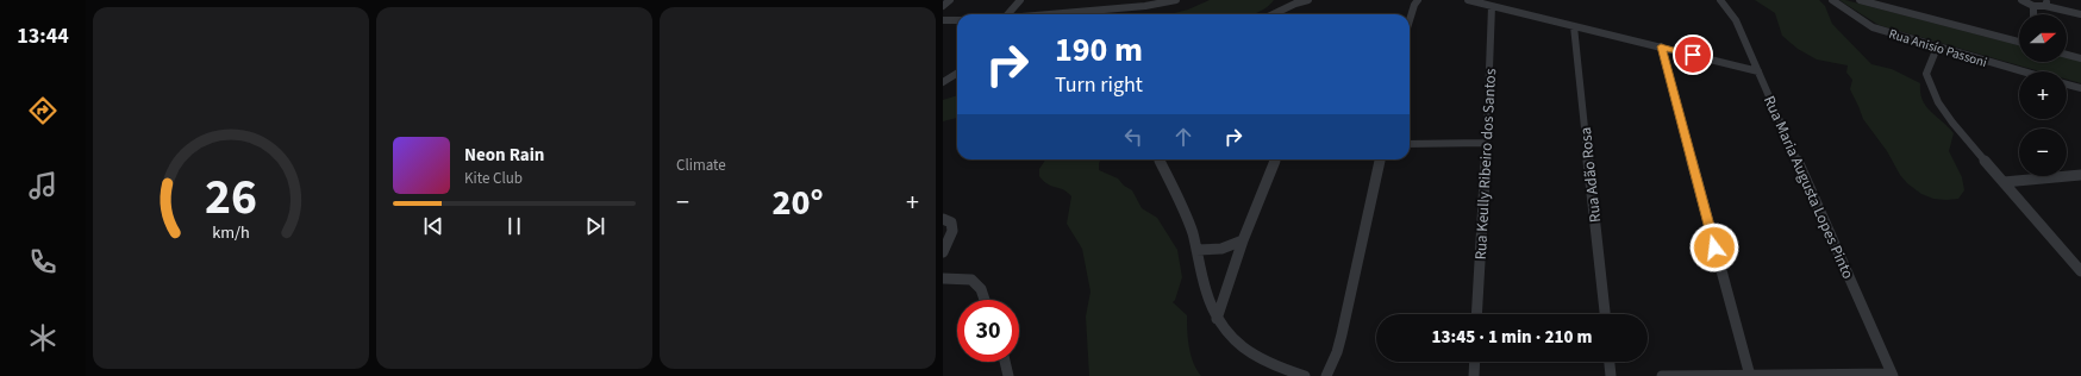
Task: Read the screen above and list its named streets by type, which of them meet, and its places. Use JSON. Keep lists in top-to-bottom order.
{
  "streets": {
    "street": [
      "Rua Anisío Passoni",
      "Rua Keully Ribeiro dos Santos",
      "Rua Adão Rosa",
      "Rua Maria Augusta Lopes Pinto"
    ]
  },
  "north": "right",
  "page": {
    "tabs": "13:44",
    "tile": "Climate",
    "map_buttons": ["+", "−"],
    "turn": ["190 m", "Turn right"],
    "song": ["Neon Rain", "Kite Club"],
    "heat": ["−", "20°", "+"],
    "limit": "30",
    "trip": "13:45 · 1 min · 210 m",
    "gauge": ["26", "km/h"]
  }
}
